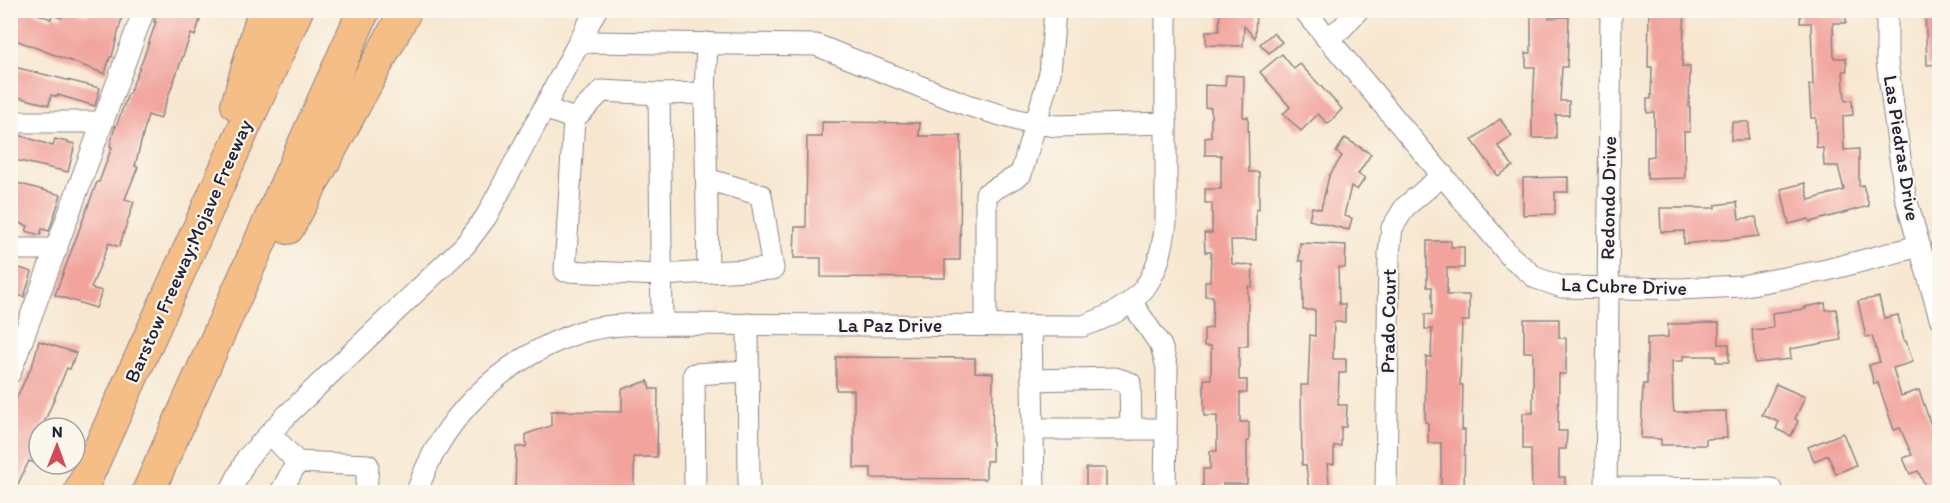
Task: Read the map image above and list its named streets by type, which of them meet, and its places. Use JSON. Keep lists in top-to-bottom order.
{
  "streets": {
    "highway": ["Barstow Freeway;Mojave Freeway"],
    "street": [
      "Las Piedras Drive",
      "Redondo Drive",
      "La Cubre Drive",
      "Prado Court",
      "La Paz Drive"
    ]
  },
  "crossings": [
    ["Las Piedras Drive", "La Cubre Drive"],
    ["Redondo Drive", "La Cubre Drive"],
    ["La Cubre Drive", "Prado Court"]
  ],
  "north": "top"
}
